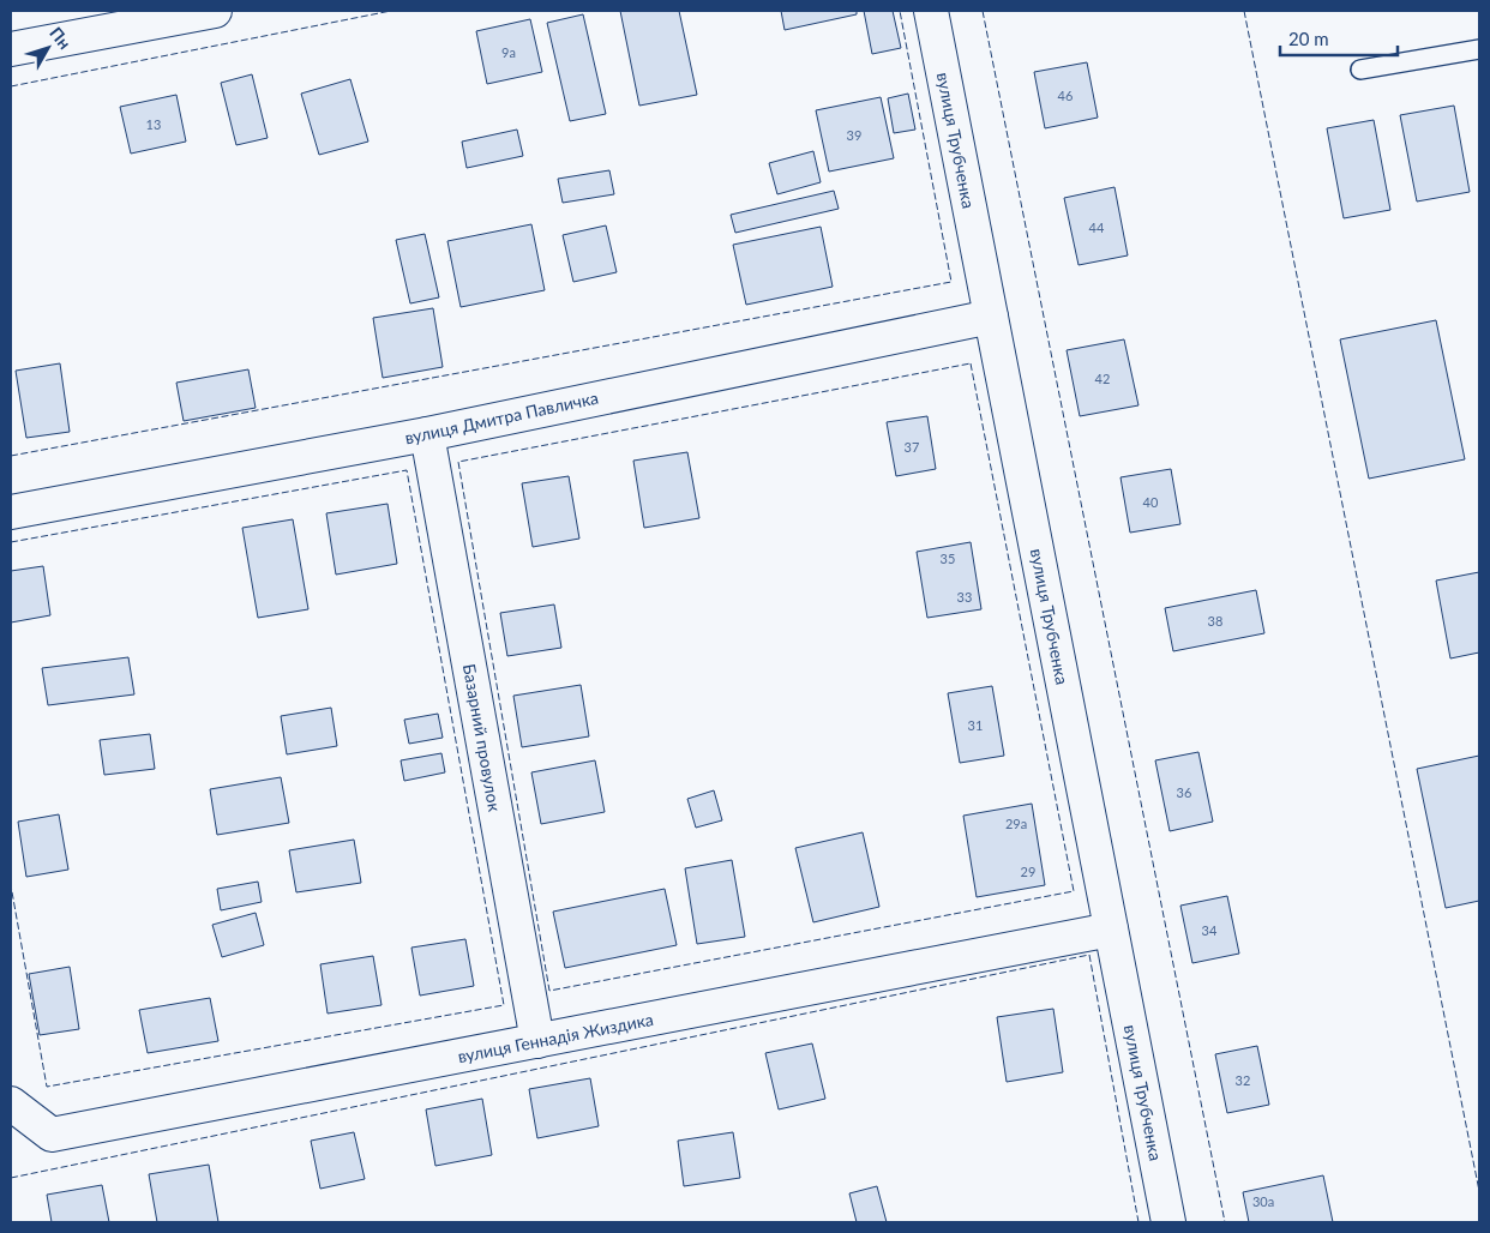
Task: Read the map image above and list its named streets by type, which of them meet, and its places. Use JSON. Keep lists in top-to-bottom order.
{
  "streets": {
    "street": [
      "вулиця Трубченка",
      "вулиця Дмитра Павличка",
      "Базарний провулок",
      "вулиця Геннадія Жиздика"
    ]
  },
  "crossings": [
    ["вулиця Трубченка", "вулиця Дмитра Павличка"],
    ["вулиця Трубченка", "вулиця Геннадія Жиздика"],
    ["вулиця Дмитра Павличка", "Базарний провулок"],
    ["Базарний провулок", "вулиця Геннадія Жиздика"]
  ],
  "house_numbers": [
    "9а",
    "46",
    "13",
    "39",
    "44",
    "42",
    "37",
    "40",
    "35",
    "33",
    "38",
    "31",
    "36",
    "29а",
    "29",
    "34",
    "32",
    "30а"
  ],
  "scale_bar": "20 m",
  "north": "top right"
}
